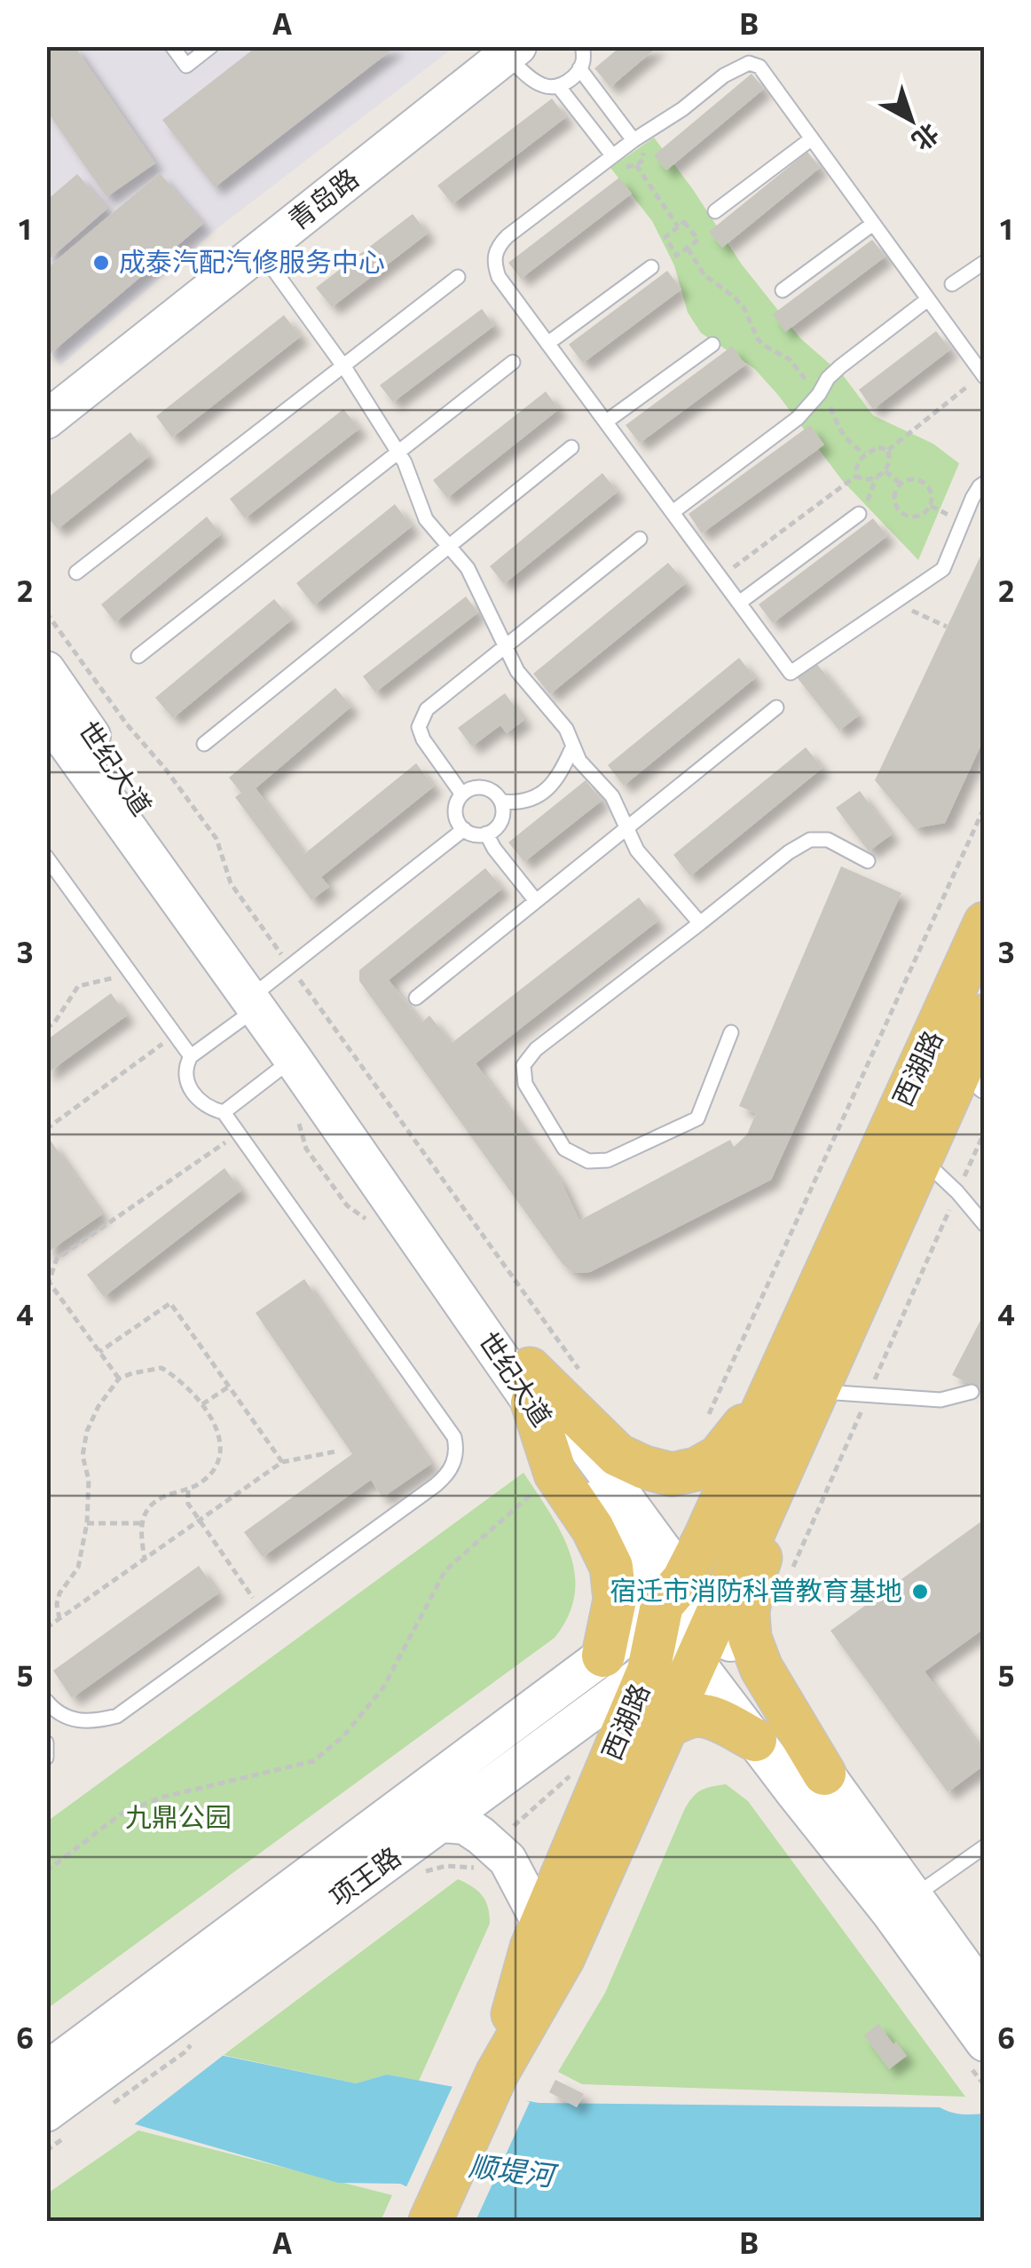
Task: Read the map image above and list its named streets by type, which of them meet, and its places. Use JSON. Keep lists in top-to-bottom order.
{
  "streets": {
    "main road": ["西湖路"],
    "street": ["青岛路", "世纪大道", "项王路"]
  },
  "crossings": [
    ["世纪大道", "西湖路"],
    ["世纪大道", "项王路"],
    ["西湖路", "项王路"]
  ],
  "water": ["顺堤河"],
  "parks": ["九鼎公园"],
  "places": ["成泰汽配汽修服务中心", "宿迁市消防科普教育基地"],
  "north": "bottom right",
  "grid": {
    "columns": ["A", "B"],
    "rows": [
      "1",
      "2",
      "3",
      "4",
      "5",
      "6"
    ]
  }
}
